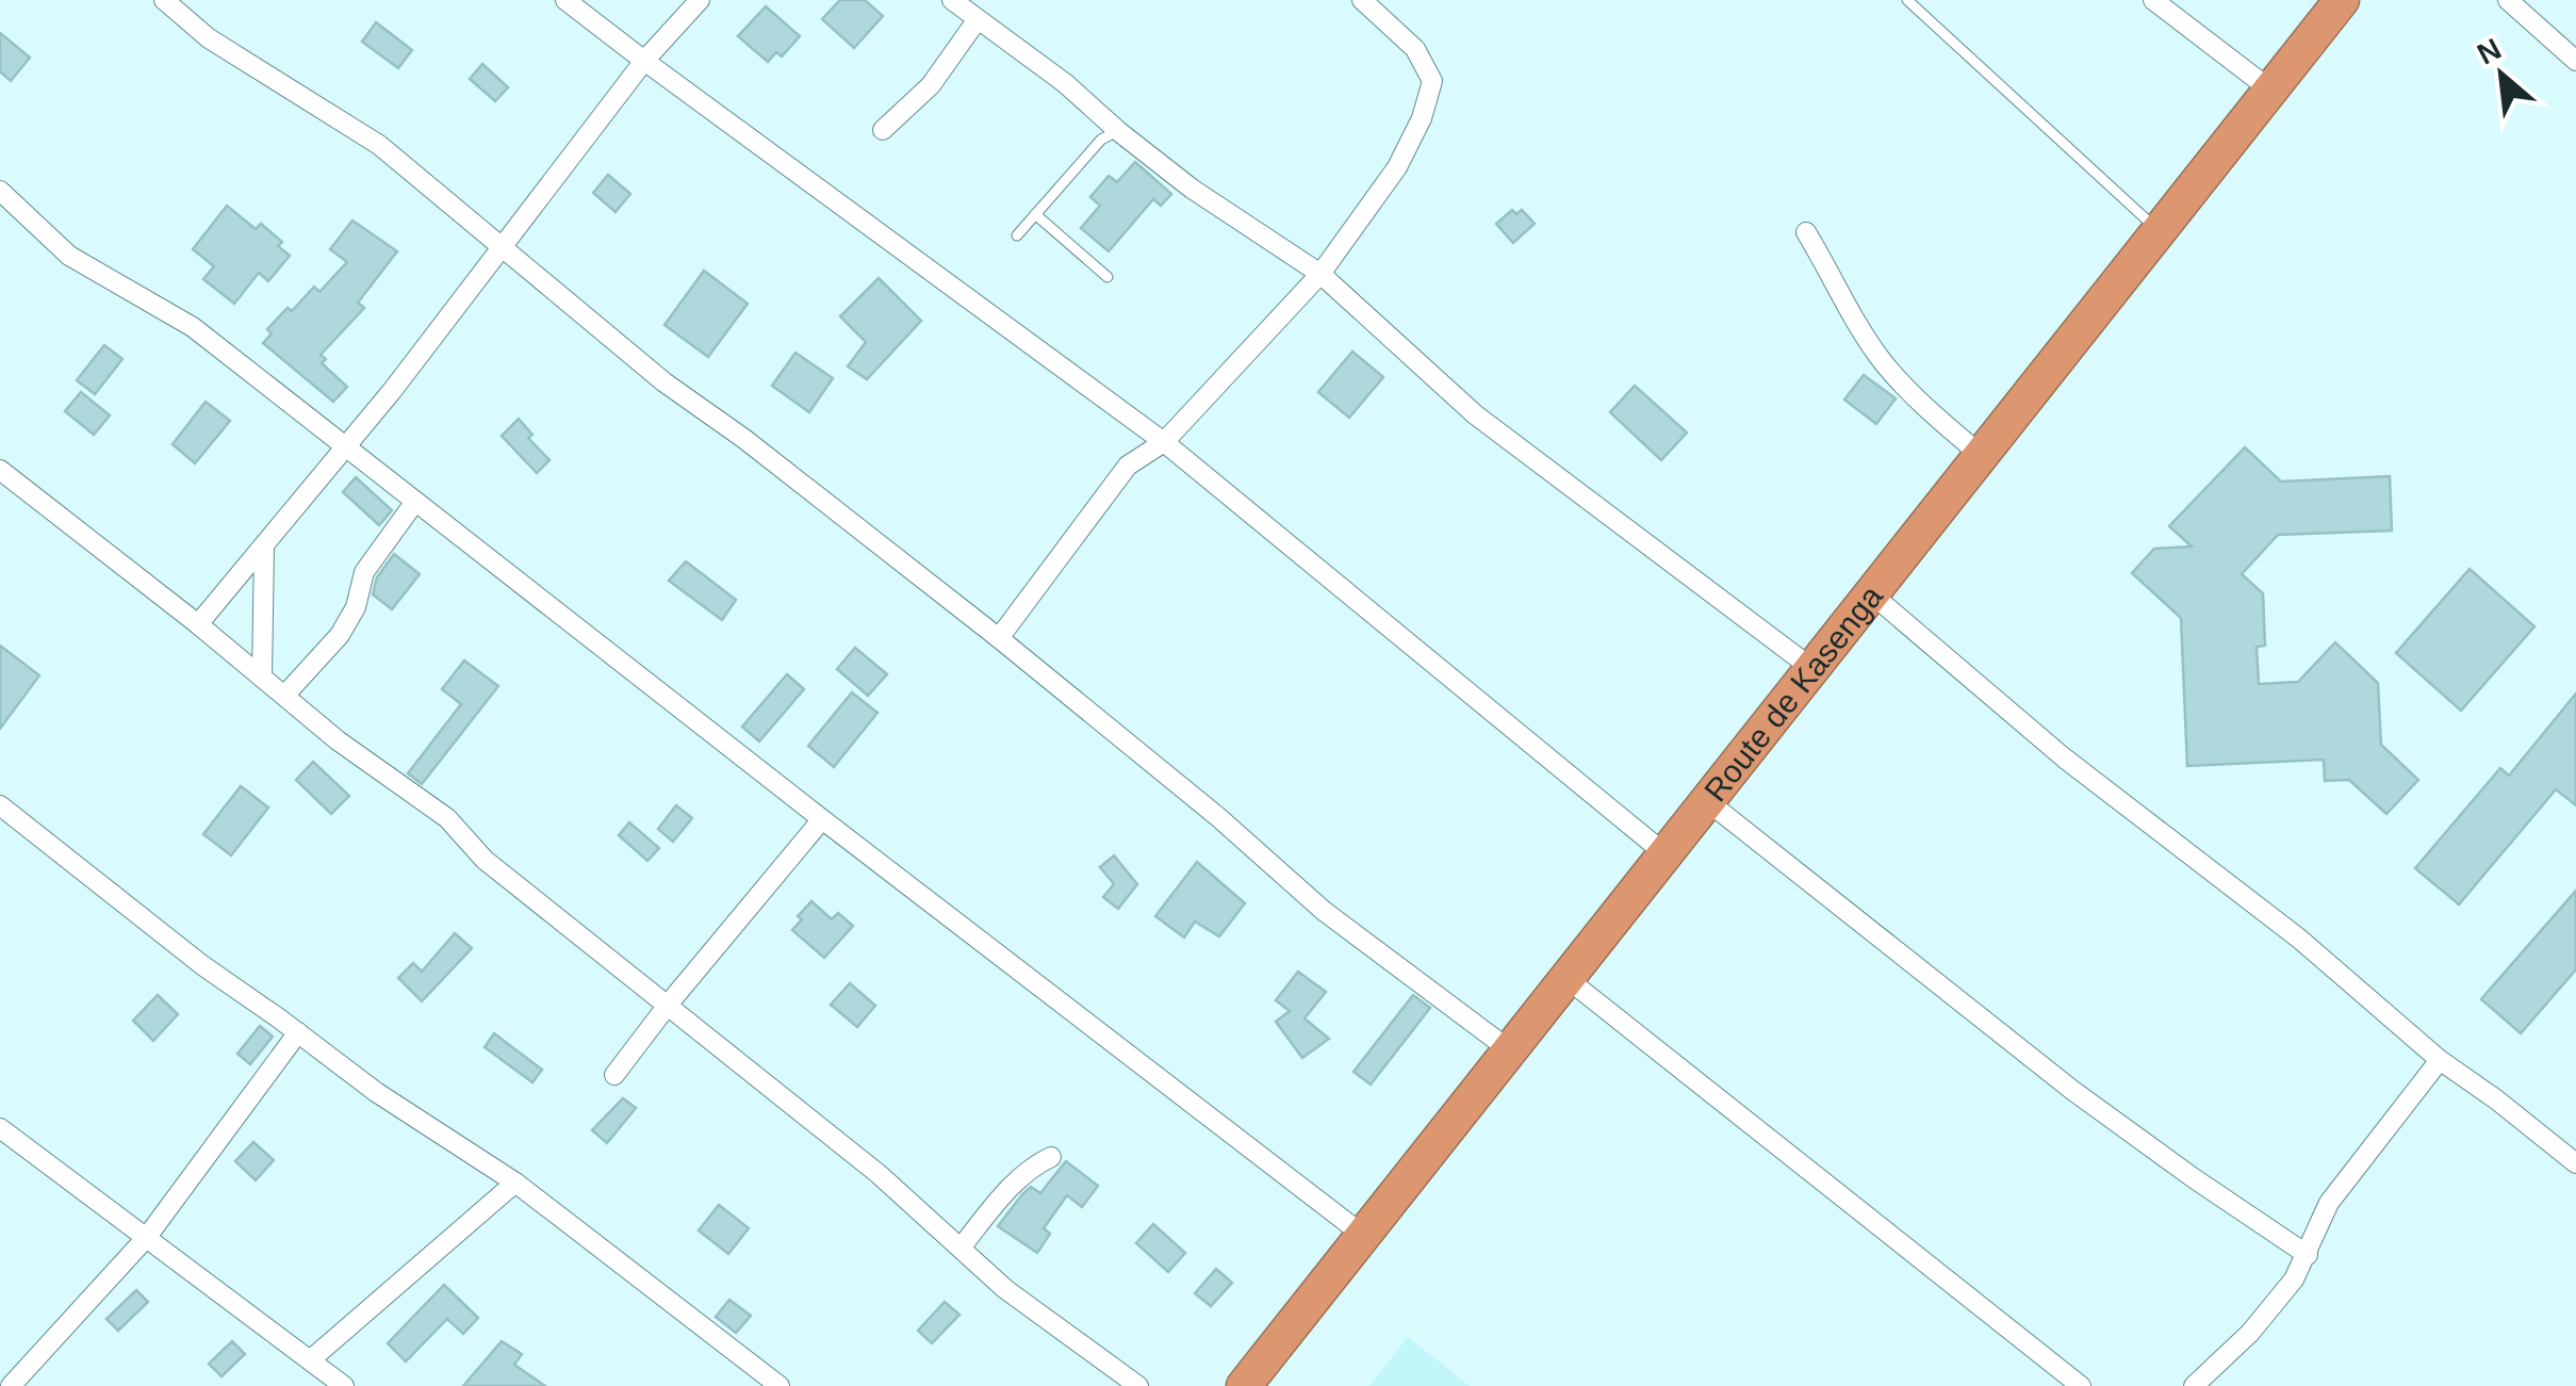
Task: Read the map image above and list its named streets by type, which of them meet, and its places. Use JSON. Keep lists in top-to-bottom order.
{
  "streets": {
    "highway": ["Route de Kasenga"]
  },
  "north": "top left"
}
